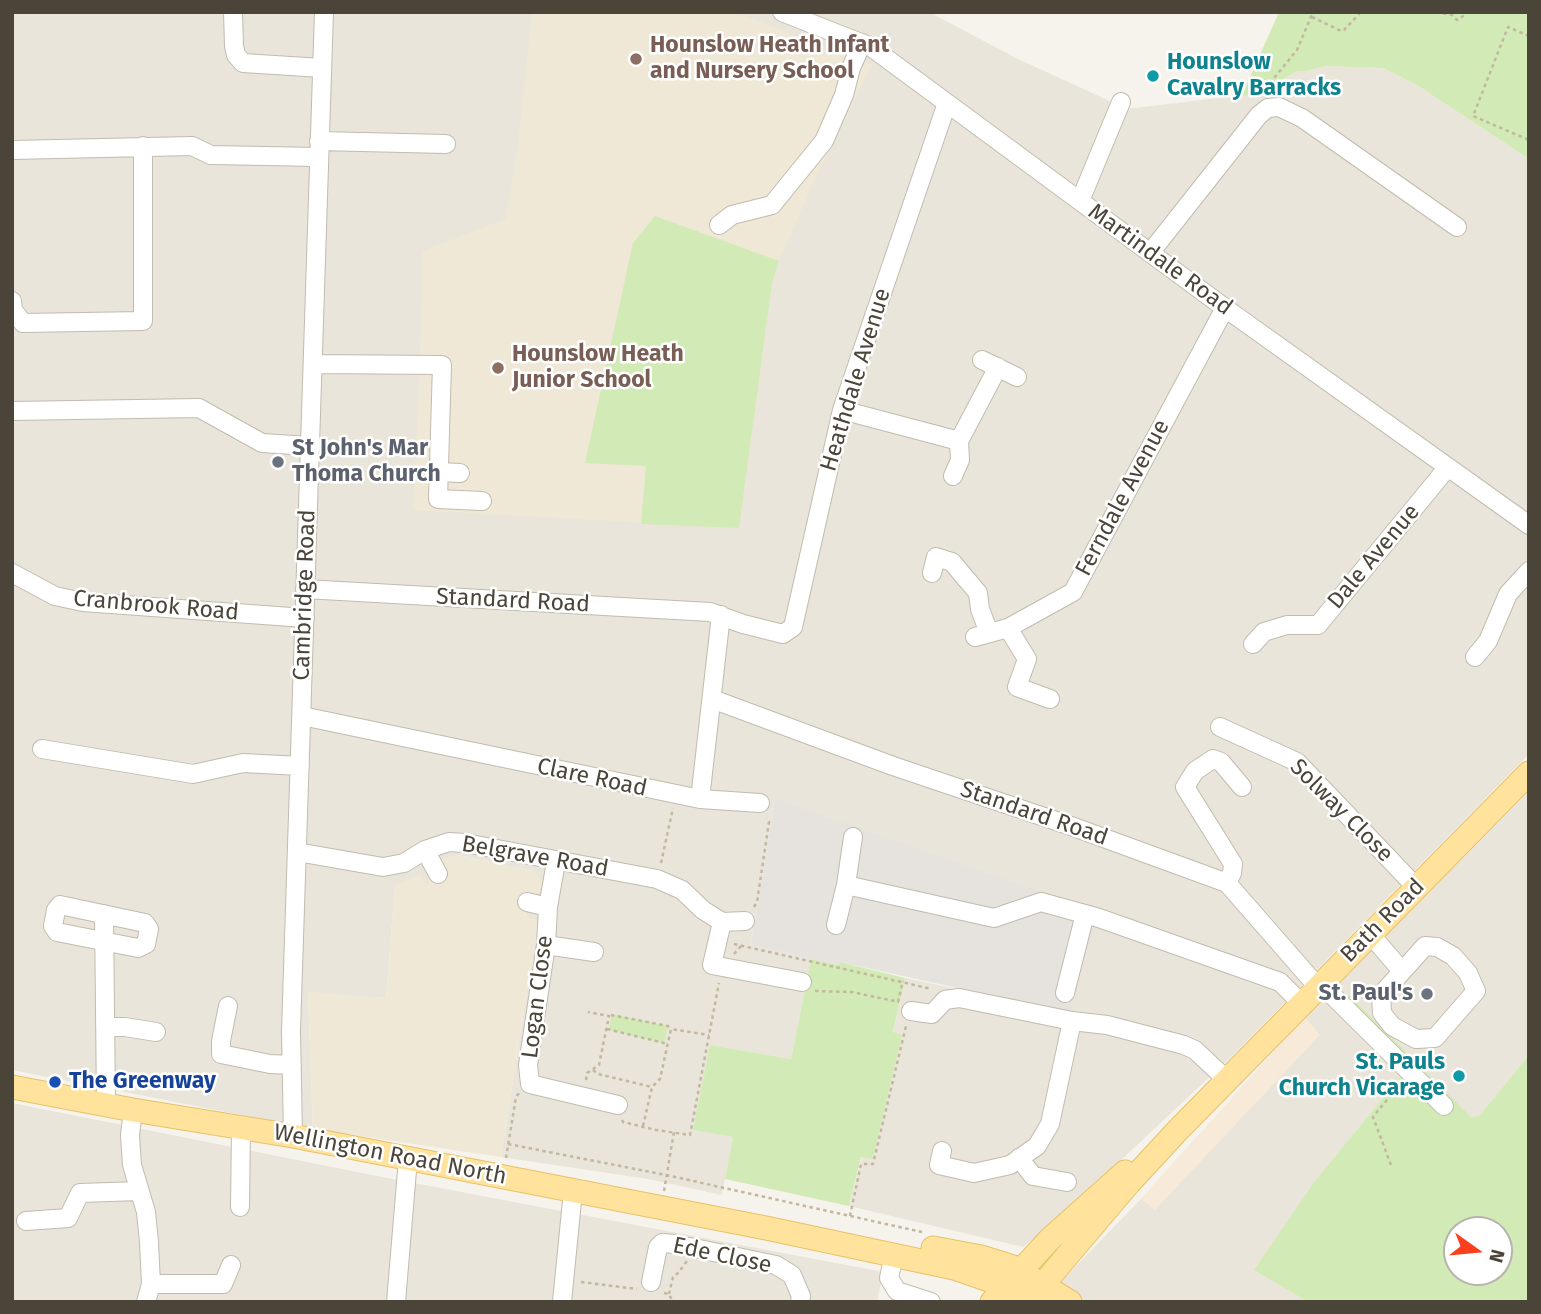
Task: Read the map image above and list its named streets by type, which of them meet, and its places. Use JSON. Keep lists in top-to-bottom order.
{
  "streets": {
    "main road": ["Bath Road", "Wellington Road North"],
    "street": [
      "Martindale Road",
      "Heathdale Avenue",
      "Ferndale Avenue",
      "Dale Avenue",
      "Cambridge Road",
      "Standard Road",
      "Cranbrook Road",
      "Clare Road",
      "Solway Close",
      "Belgrave Road",
      "Logan Close",
      "Ede Close"
    ]
  },
  "crossings": [
    ["Martindale Road", "Heathdale Avenue"],
    ["Martindale Road", "Ferndale Avenue"],
    ["Martindale Road", "Dale Avenue"],
    ["Heathdale Avenue", "Standard Road"],
    ["Cambridge Road", "Standard Road"],
    ["Cambridge Road", "Cranbrook Road"],
    ["Cambridge Road", "Clare Road"],
    ["Cambridge Road", "Belgrave Road"],
    ["Cambridge Road", "Wellington Road North"],
    ["Standard Road", "Bath Road"],
    ["Solway Close", "Bath Road"],
    ["Belgrave Road", "Logan Close"],
    ["Bath Road", "Wellington Road North"]
  ],
  "places": [
    "Hounslow Heath Infant and Nursery School",
    "Hounslow Cavalry Barracks",
    "Hounslow Heath Junior School",
    "St John's Mar Thoma Church",
    "St. Paul's",
    "St. Pauls Church Vicarage",
    "The Greenway"
  ],
  "north": "right"
}
